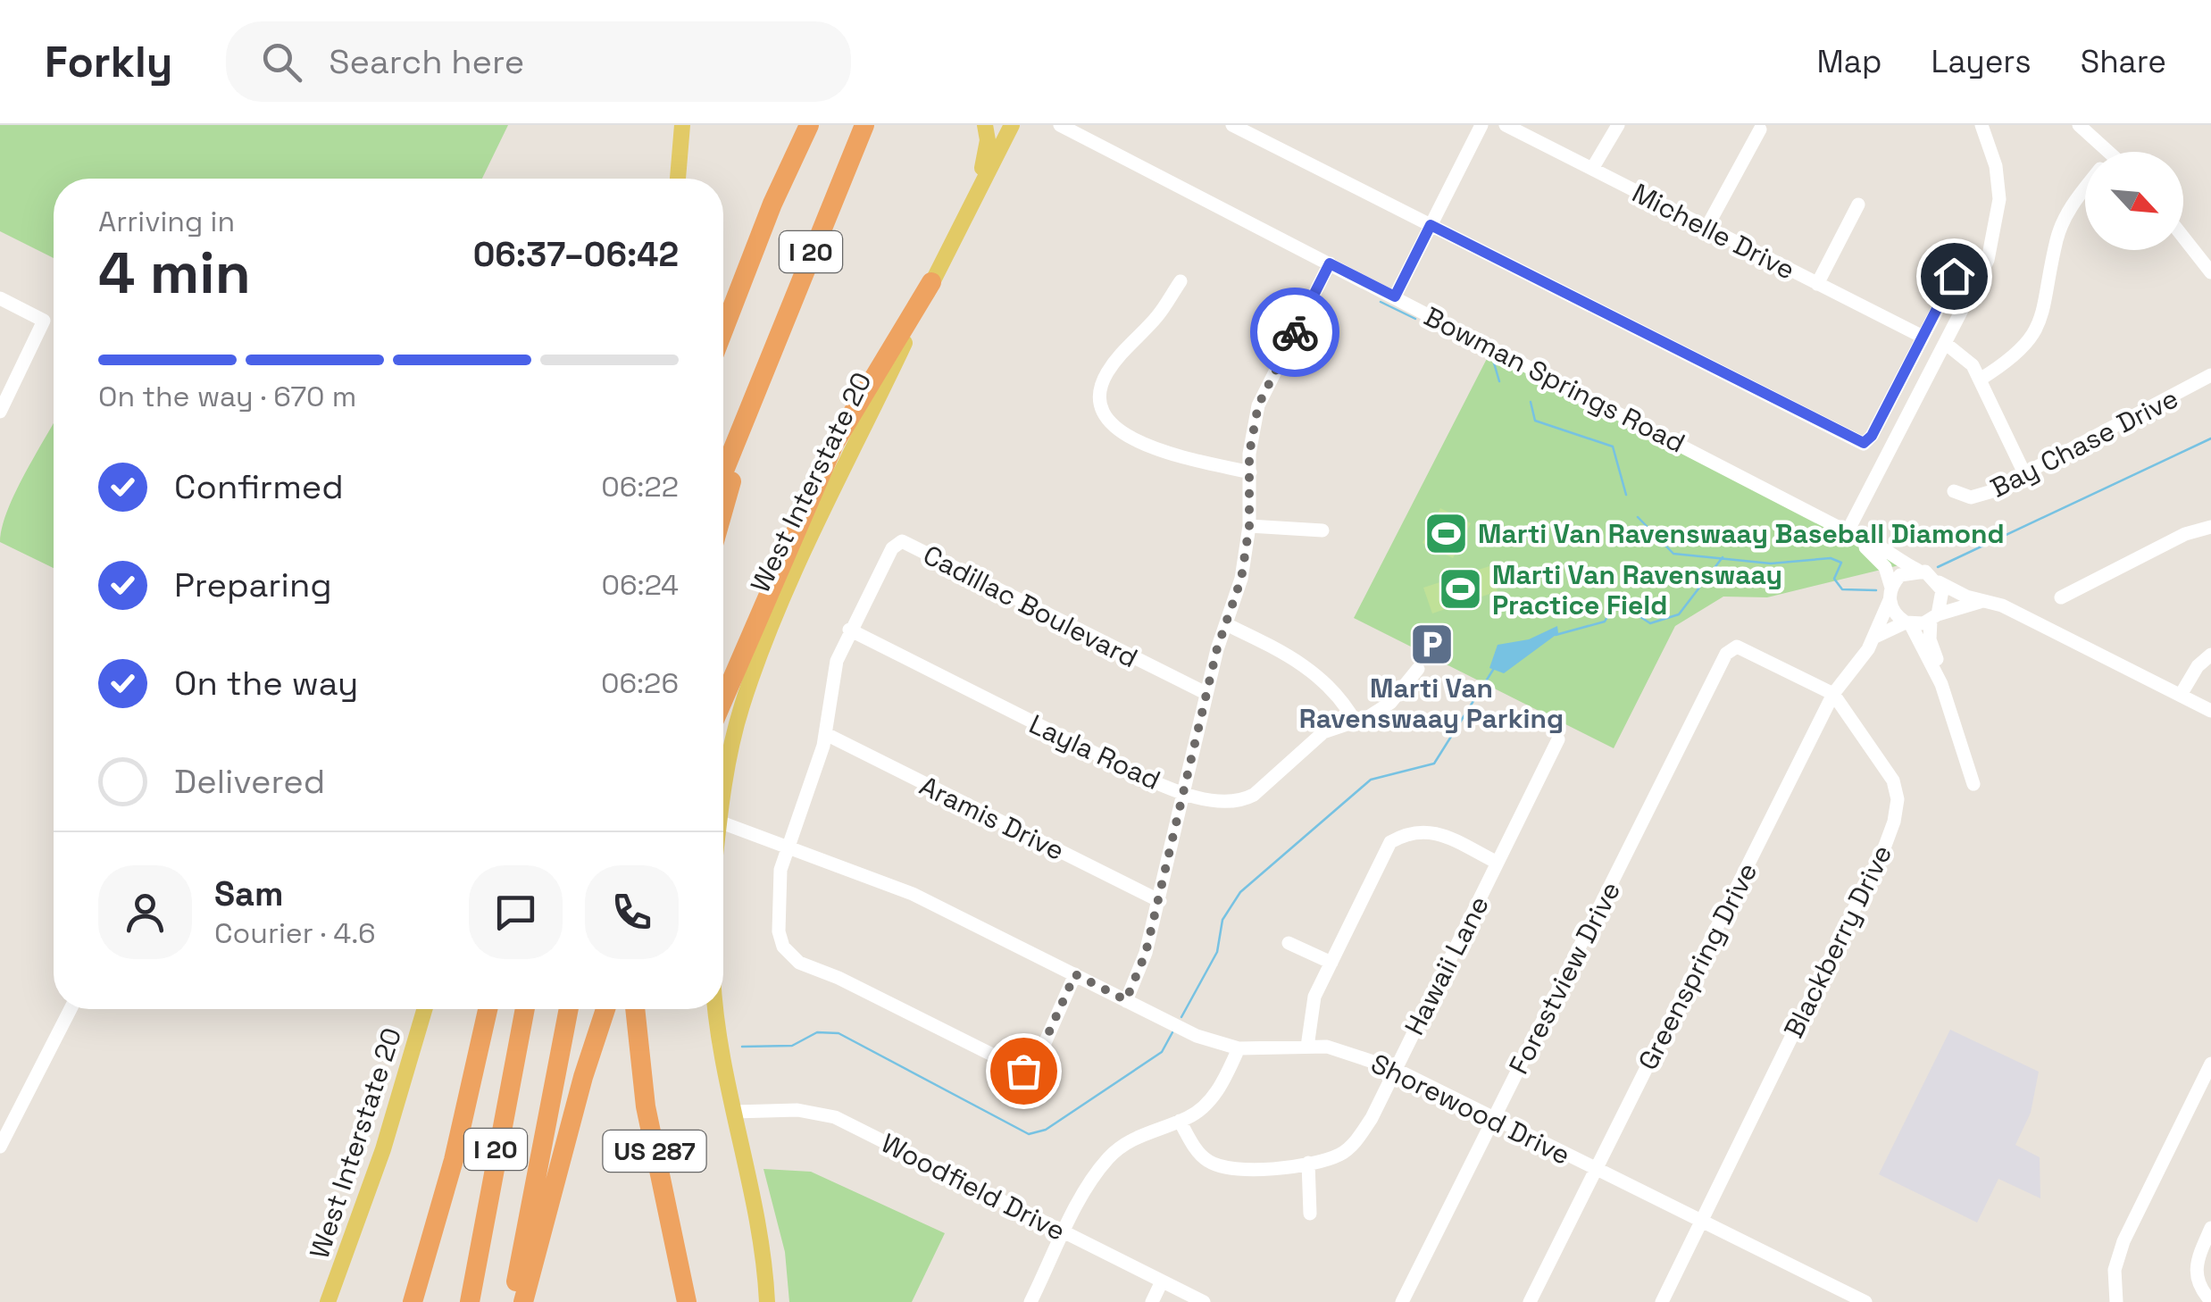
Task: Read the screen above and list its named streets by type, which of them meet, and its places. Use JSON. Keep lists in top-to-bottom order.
{
  "streets": {
    "highway": ["I 20", "US 287"],
    "main road": ["West Interstate 20"],
    "street": [
      "Michelle Drive",
      "Bowman Springs Road",
      "Bay Chase Drive",
      "Cadillac Boulevard",
      "Layla Road",
      "Aramis Drive",
      "Blackberry Drive",
      "Hawaii Lane",
      "Greenspring Drive",
      "Forestview Drive",
      "Shorewood Drive",
      "Woodfield Drive"
    ]
  },
  "crossings": [
    ["Bowman Springs Road", "Greenspring Drive"],
    ["Cadillac Boulevard", "Layla Road"],
    ["Cadillac Boulevard", "Aramis Drive"],
    ["Cadillac Boulevard", "Shorewood Drive"],
    ["Blackberry Drive", "Greenspring Drive"],
    ["Blackberry Drive", "Forestview Drive"],
    ["Blackberry Drive", "Shorewood Drive"],
    ["Hawaii Lane", "Shorewood Drive"],
    ["Greenspring Drive", "Shorewood Drive"],
    ["Forestview Drive", "Shorewood Drive"]
  ],
  "places": {
    "sports": ["Marti Van Ravenswaay Baseball Diamond", "Marti Van Ravenswaay Practice Field"],
    "parking": ["Marti Van Ravenswaay Parking"]
  },
  "north": "bottom right",
  "page": {
    "header": "Forkly",
    "search": "Search here",
    "nav": ["Map", "Layers", "Share"],
    "heading": ["4 min", "Arriving in", "06:37–06:42"],
    "panel": ["Sam", "Courier · 4.6"],
    "bar": "On the way · 670 m",
    "list": [
      ["Confirmed", "06:22"],
      ["Preparing", "06:24"],
      ["On the way", "06:26"],
      "Delivered"
    ]
  }
}
